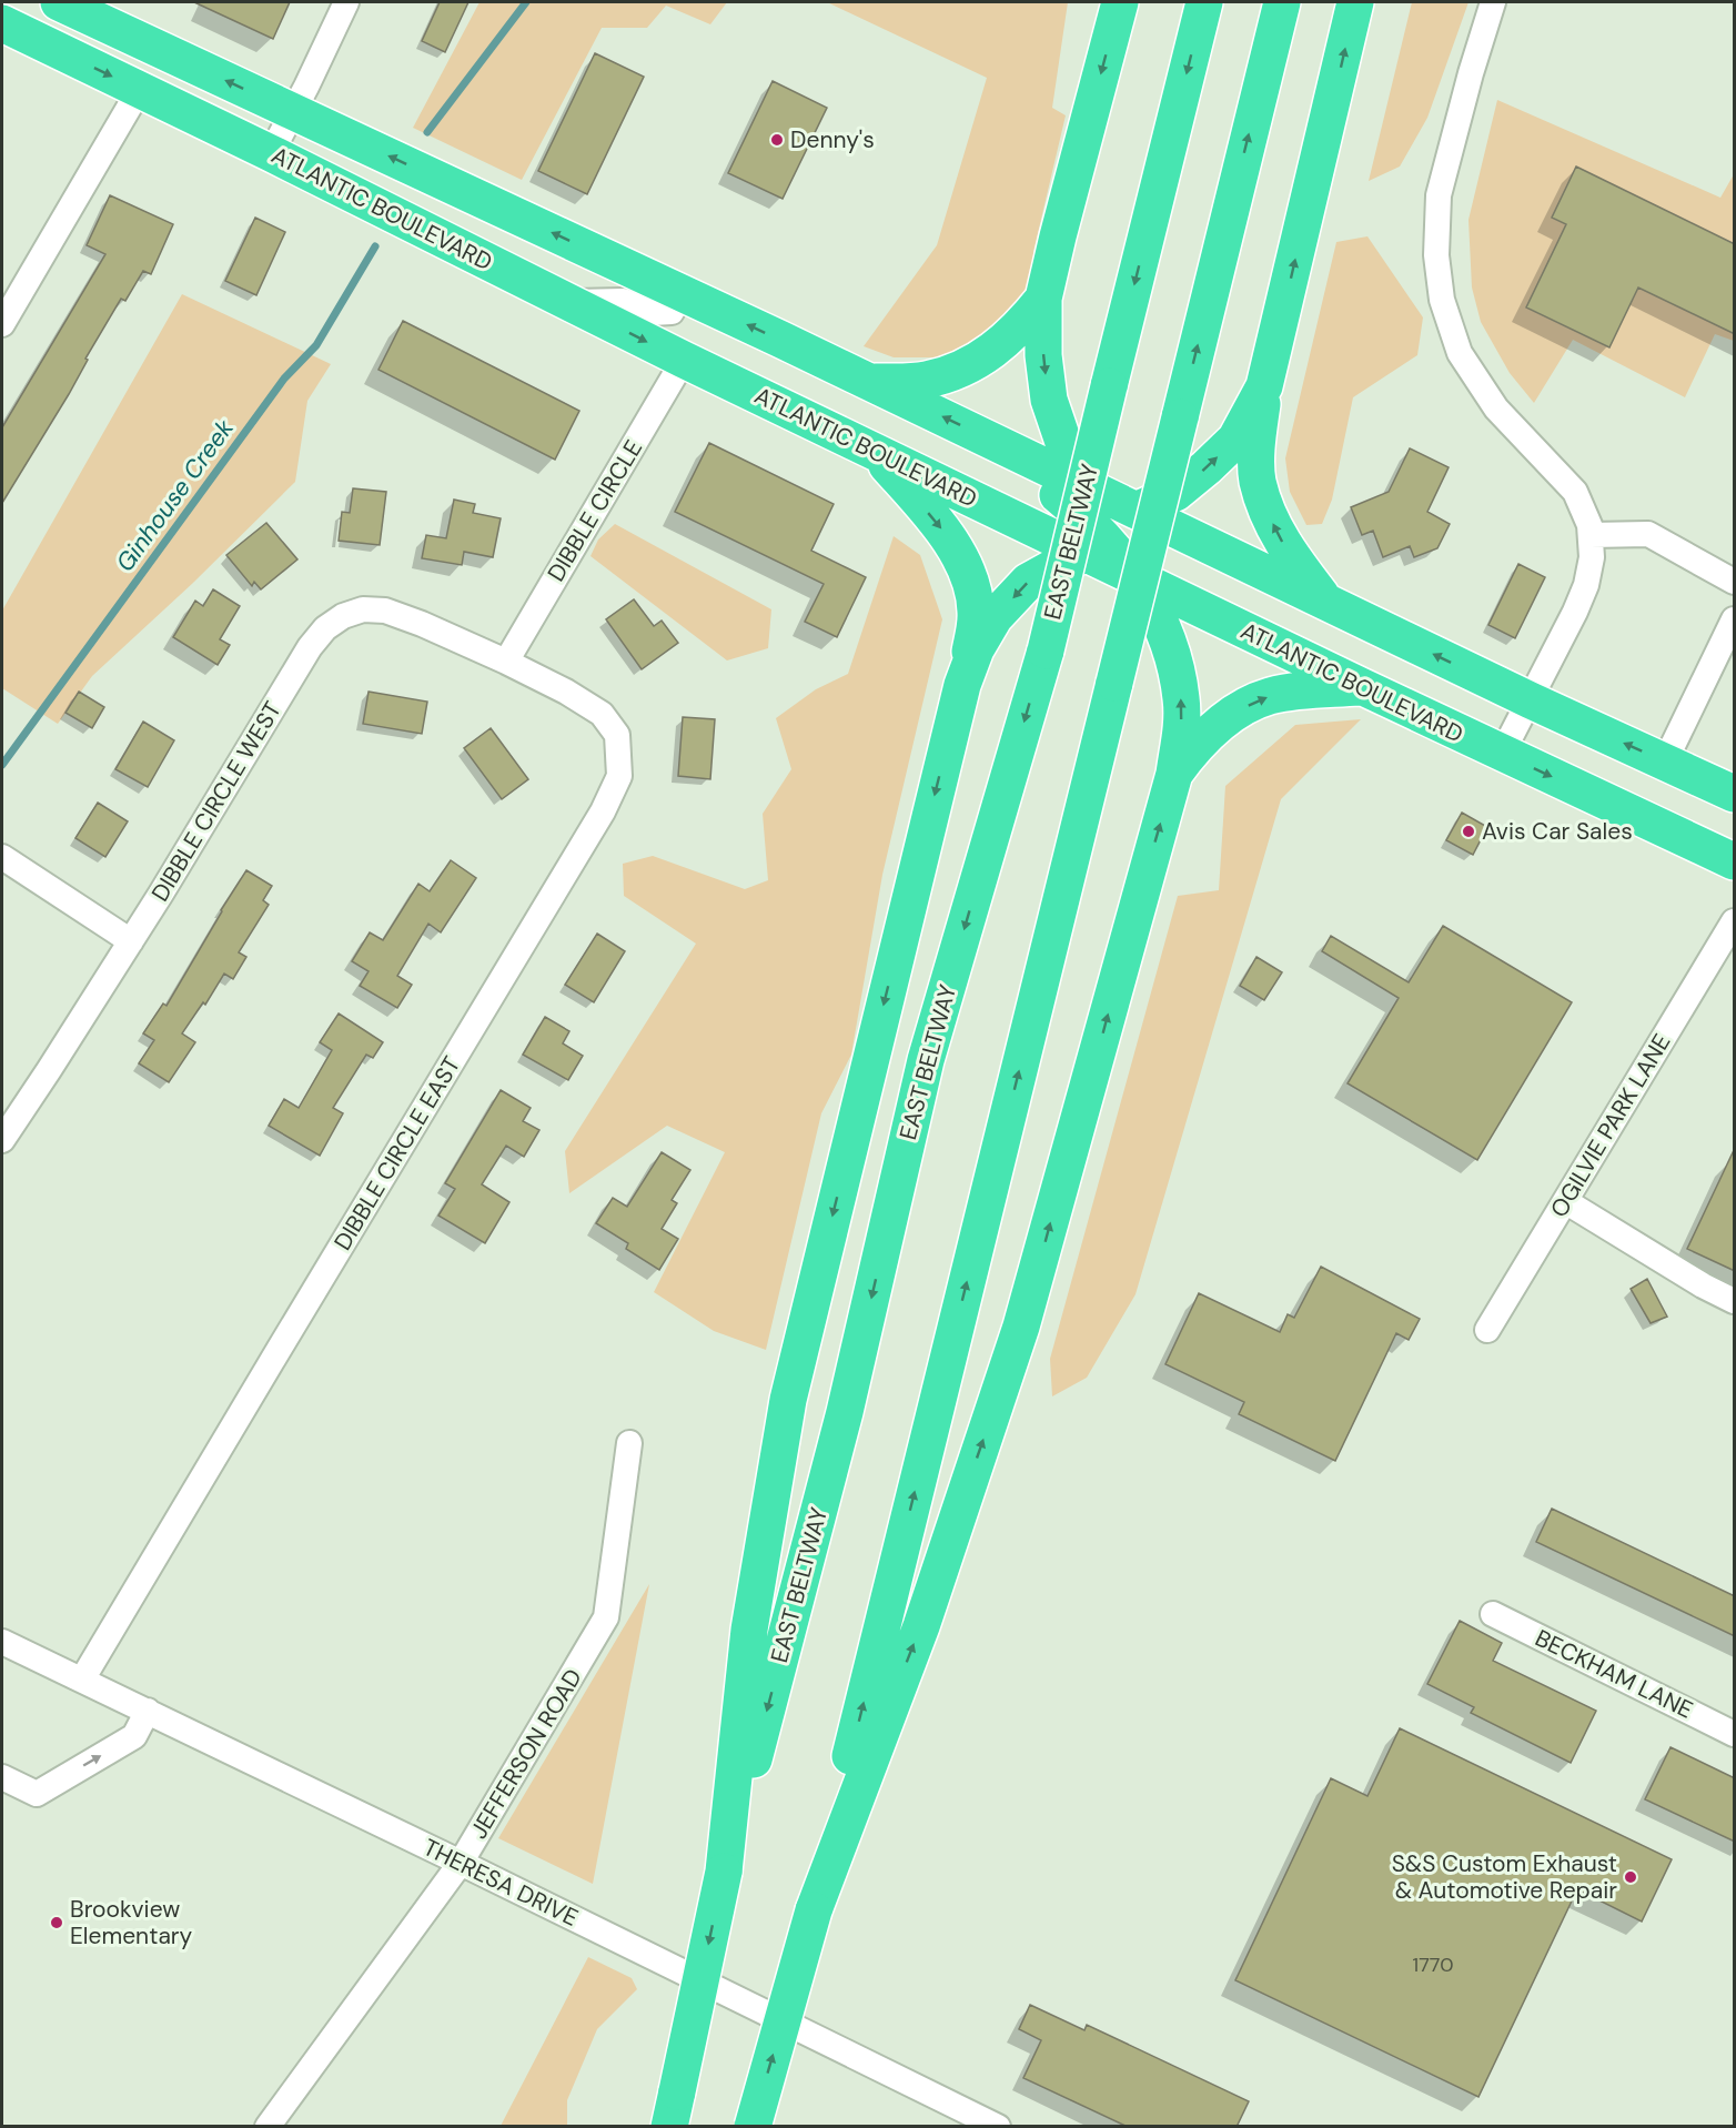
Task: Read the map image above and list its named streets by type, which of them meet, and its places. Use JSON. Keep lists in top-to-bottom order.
{
  "streets": {
    "highway": ["ATLANTIC BOULEVARD", "EAST BELTWAY"],
    "street": [
      "DIBBLE CIRCLE",
      "DIBBLE CIRCLE WEST",
      "OGILVIE PARK LANE",
      "DIBBLE CIRCLE EAST",
      "BECKHAM LANE",
      "JEFFERSON ROAD",
      "THERESA DRIVE"
    ]
  },
  "crossings": [
    ["ATLANTIC BOULEVARD", "DIBBLE CIRCLE"],
    ["DIBBLE CIRCLE", "DIBBLE CIRCLE WEST"],
    ["DIBBLE CIRCLE", "DIBBLE CIRCLE EAST"],
    ["DIBBLE CIRCLE WEST", "DIBBLE CIRCLE EAST"],
    ["DIBBLE CIRCLE EAST", "THERESA DRIVE"],
    ["JEFFERSON ROAD", "THERESA DRIVE"]
  ],
  "water": ["Ginhouse Creek"],
  "places": [
    "Denny's",
    "Avis Car Sales",
    "S&S Custom Exhaust & Automotive Repair",
    "Brookview Elementary"
  ],
  "house_numbers": ["1770"]
}
